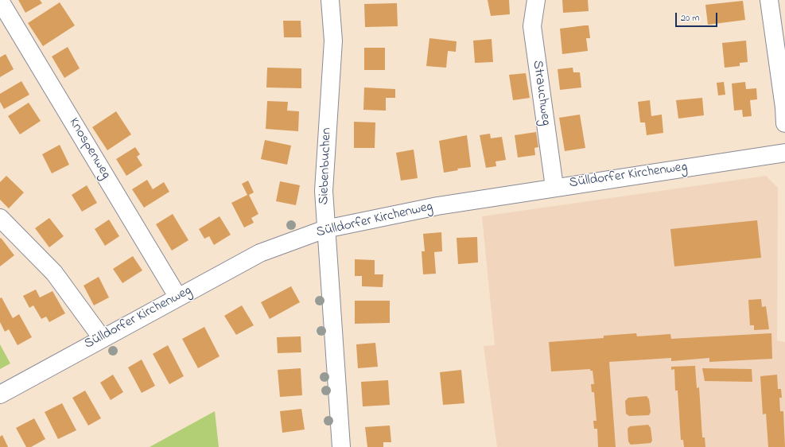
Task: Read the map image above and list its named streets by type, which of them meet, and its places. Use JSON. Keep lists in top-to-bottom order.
{
  "streets": {
    "street": [
      "Strauchweg",
      "Knospenweg",
      "Siebenbuchen",
      "Sülldorfer Kirchenweg"
    ]
  },
  "crossings": [
    ["Strauchweg", "Sülldorfer Kirchenweg"],
    ["Knospenweg", "Sülldorfer Kirchenweg"],
    ["Siebenbuchen", "Sülldorfer Kirchenweg"]
  ],
  "scale_bar": "20 m"
}
